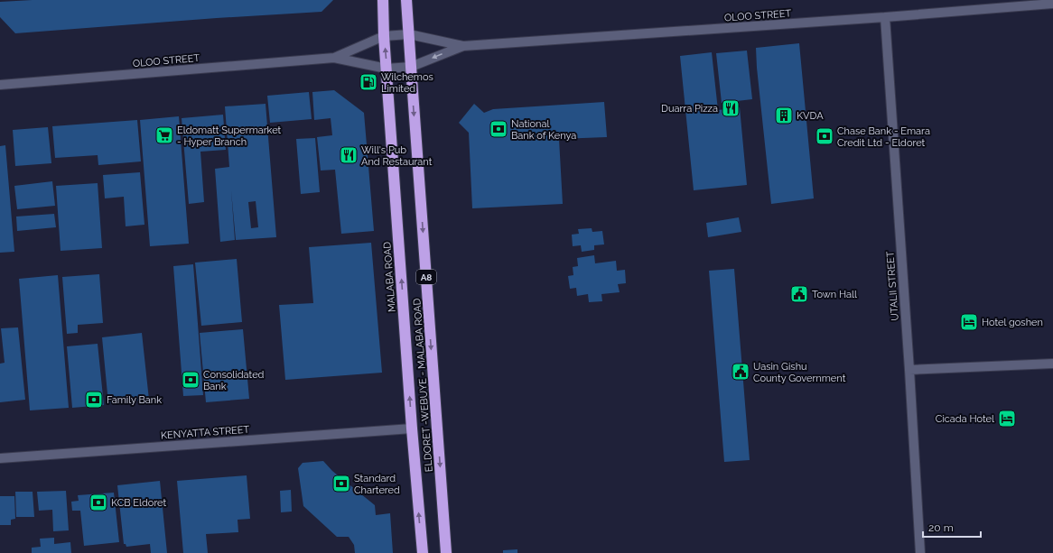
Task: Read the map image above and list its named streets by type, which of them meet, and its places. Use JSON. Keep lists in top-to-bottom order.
{
  "streets": {
    "highway": ["MALABA ROAD", "A8", "ELDORET -WEBUYE - MALABA ROAD"],
    "street": ["OLOO STREET", "UTALII STREET", "KENYATTA STREET"]
  },
  "crossings": [
    ["OLOO STREET", "MALABA ROAD"],
    ["OLOO STREET", "UTALII STREET"],
    ["OLOO STREET", "ELDORET -WEBUYE - MALABA ROAD"],
    ["MALABA ROAD", "KENYATTA STREET"]
  ],
  "one_way": ["MALABA ROAD", "ELDORET -WEBUYE - MALABA ROAD"],
  "places": {
    "fuel station": ["Wilchemos Limited"],
    "restaurant": ["Duarra Pizza", "Will's Pub And Restaurant"],
    "building": ["KVDA"],
    "bank": [
      "National Bank of Kenya",
      "Chase Bank - Emara Credit Ltd - Eldoret",
      "Consolidated Bank",
      "Family Bank",
      "Standard Chartered",
      "KCB Eldoret"
    ],
    "supermarket": ["Eldomatt Supermarket - Hyper Branch"],
    "public building": ["Town Hall", "Uasin Gishu County Government"],
    "hotel": ["Hotel goshen", "Cicada Hotel"]
  },
  "scale_bar": "20 m"
}
